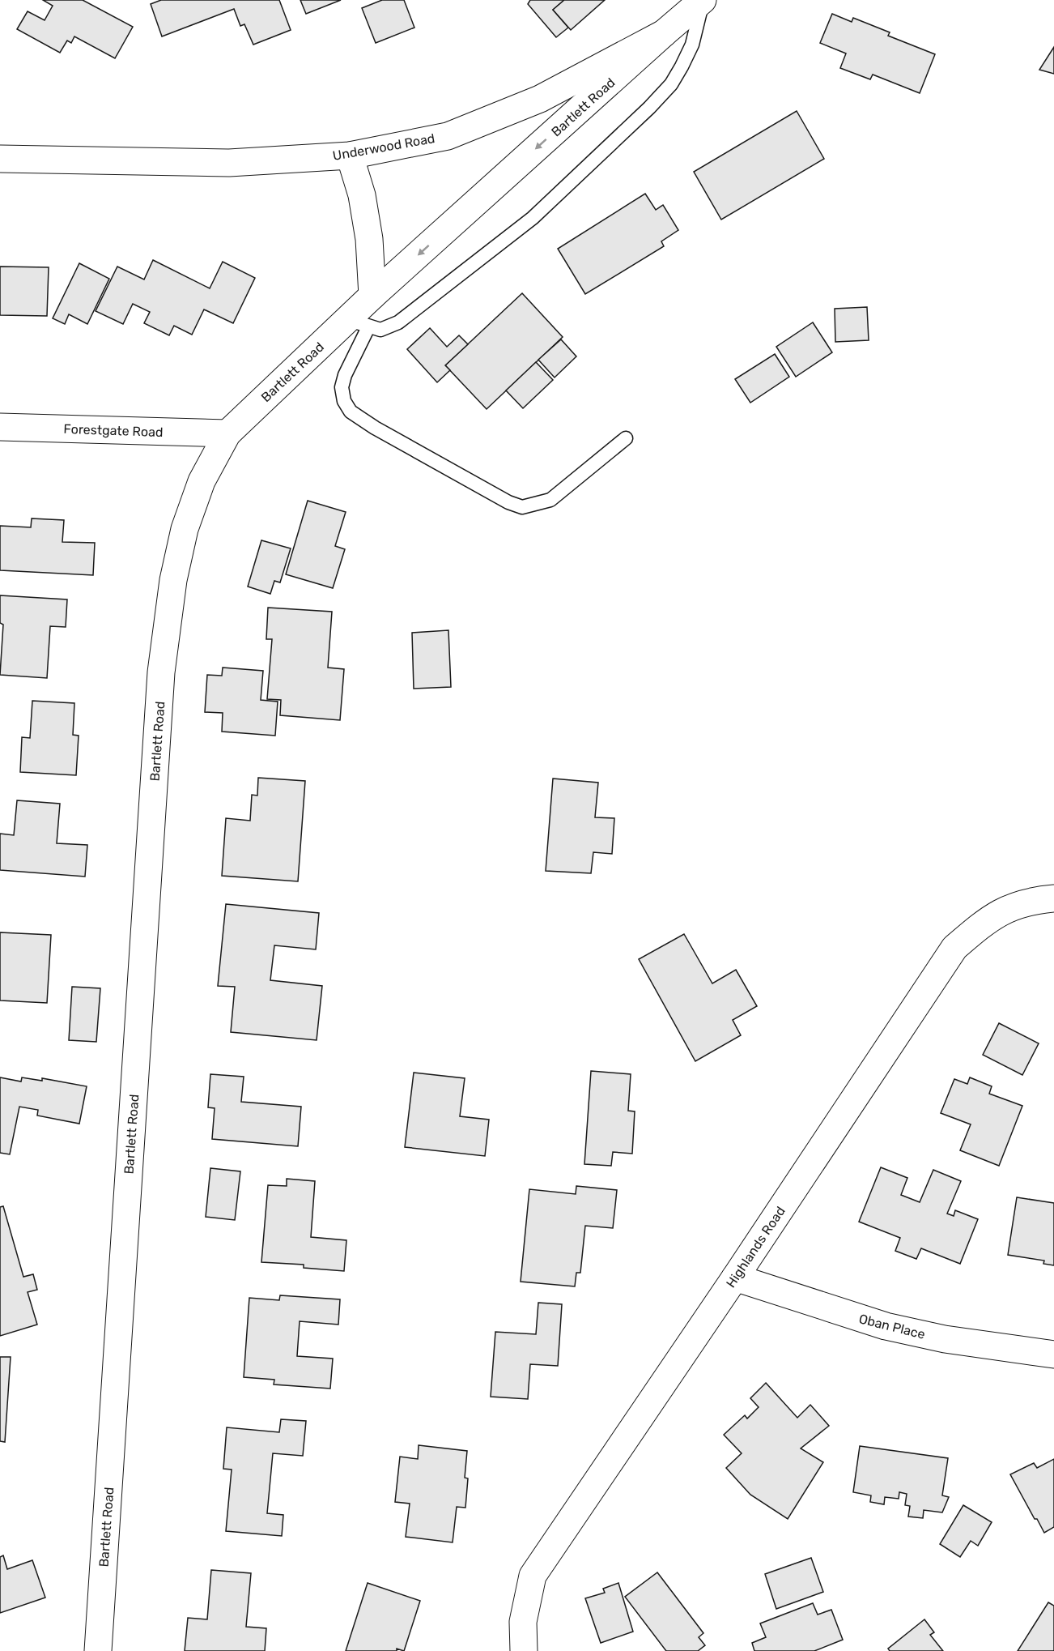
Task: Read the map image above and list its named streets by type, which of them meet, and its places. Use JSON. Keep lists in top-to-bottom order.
{
  "streets": {
    "street": [
      "Bartlett Road",
      "Underwood Road",
      "Forestgate Road",
      "Highlands Road",
      "Oban Place"
    ]
  },
  "crossings": [
    ["Bartlett Road", "Underwood Road"],
    ["Bartlett Road", "Forestgate Road"],
    ["Highlands Road", "Oban Place"]
  ]
}
